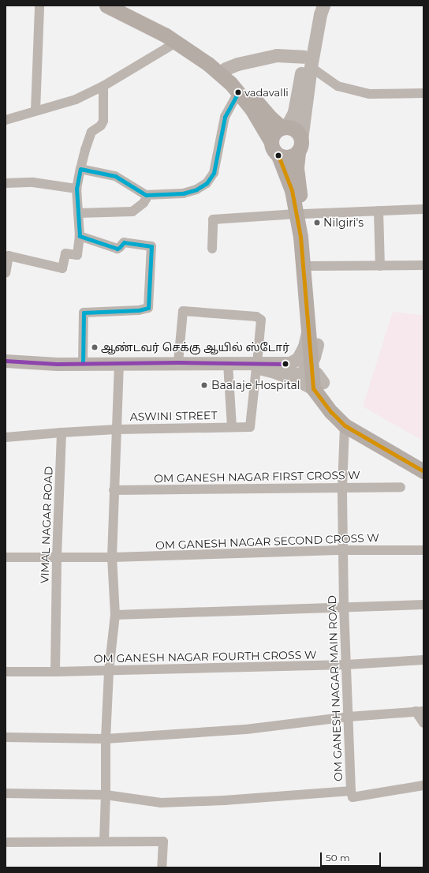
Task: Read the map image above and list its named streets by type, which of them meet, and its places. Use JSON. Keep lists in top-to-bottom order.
{
  "streets": {
    "street": [
      "ASWINI STREET",
      "OM GANESH NAGAR FIRST CROSS W",
      "VIMAL NAGAR ROAD",
      "OM GANESH NAGAR SECOND CROSS W",
      "OM GANESH NAGAR FOURTH CROSS W",
      "OM GANESH NAGAR MAIN ROAD"
    ]
  },
  "crossings": [
    ["OM GANESH NAGAR FIRST CROSS W", "OM GANESH NAGAR MAIN ROAD"],
    ["VIMAL NAGAR ROAD", "OM GANESH NAGAR SECOND CROSS W"],
    ["VIMAL NAGAR ROAD", "OM GANESH NAGAR FOURTH CROSS W"],
    ["OM GANESH NAGAR SECOND CROSS W", "OM GANESH NAGAR MAIN ROAD"],
    ["OM GANESH NAGAR FOURTH CROSS W", "OM GANESH NAGAR MAIN ROAD"]
  ],
  "places": [
    "vadavalli",
    "Nilgiri's",
    "ஆண்டவர் செக்கு ஆயில் ஸ்டோர்",
    "Baalaje Hospital"
  ],
  "scale_bar": "50 m"
}
